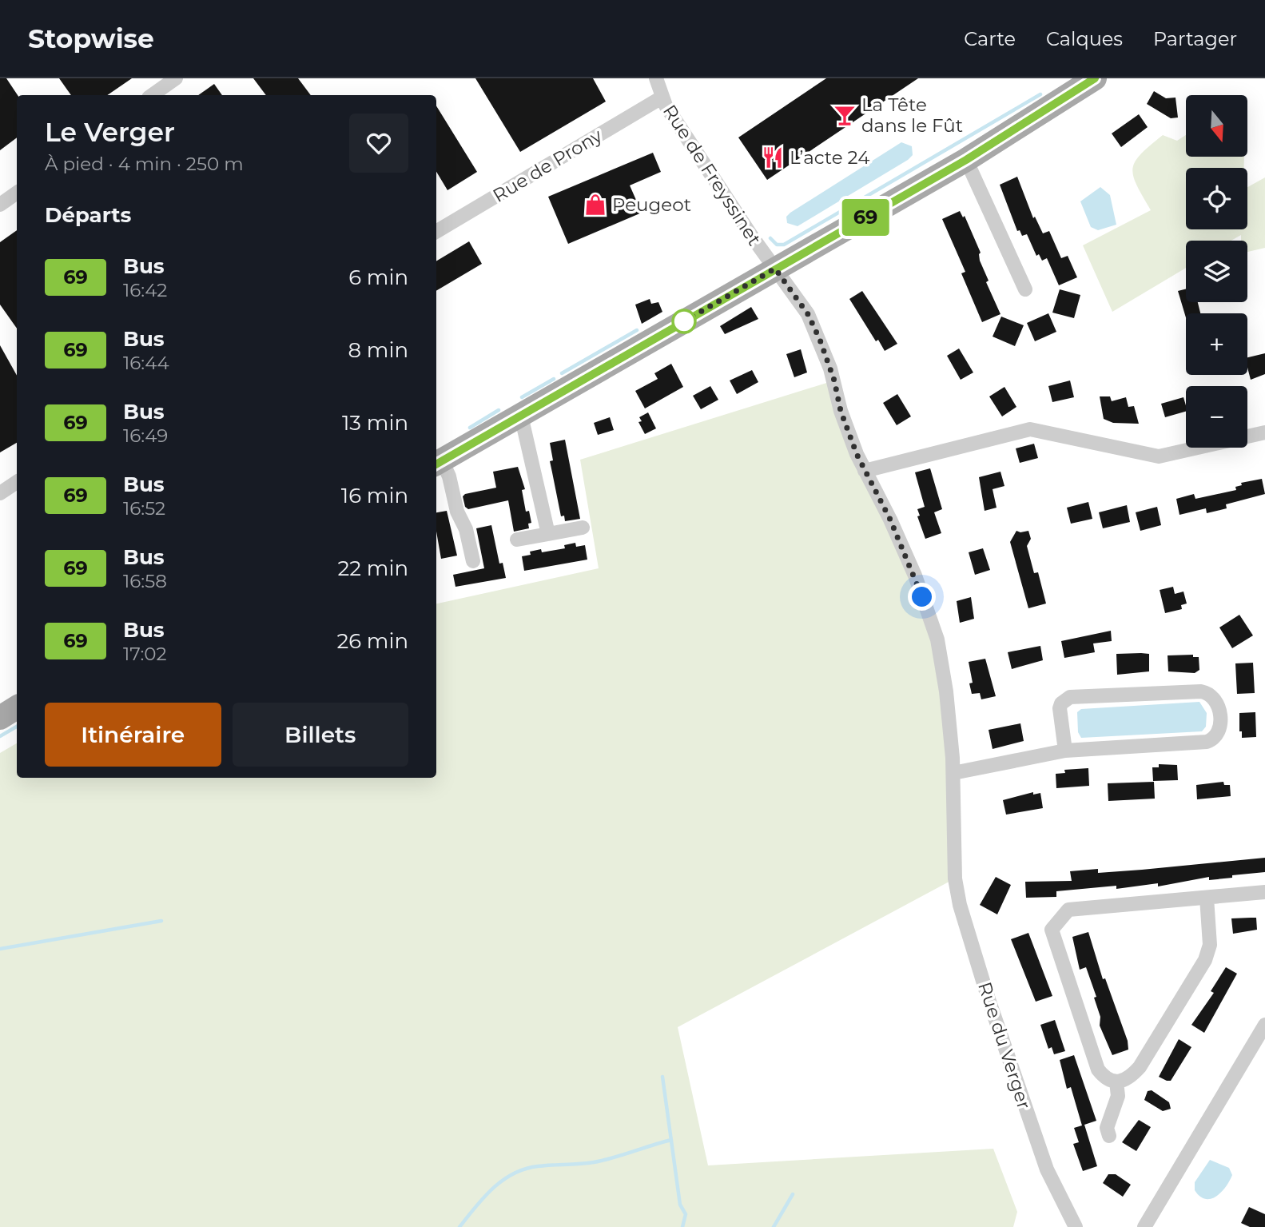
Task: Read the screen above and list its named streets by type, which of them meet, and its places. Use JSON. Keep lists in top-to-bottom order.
{
  "streets": {
    "street": ["Rue de Prony", "Rue de Freyssinet", "Rue du Verger"]
  },
  "crossings": [
    ["Rue de Prony", "Rue de Freyssinet"],
    ["Rue de Freyssinet", "Rue du Verger"]
  ],
  "places": {
    "bar": ["La Tête dans le Fût"],
    "restaurant": ["L’acte 24"],
    "shop": ["Peugeot"]
  },
  "lines": ["bus line 69"],
  "north": "bottom",
  "page": {
    "header": "Stopwise",
    "nav": ["Carte", "Calques", "Partager"],
    "on_map": "69",
    "map_buttons": ["+", "−"],
    "heading": [
      ["Le Verger", "À pied · 4 min · 250 m"],
      "Départs"
    ],
    "list": [
      {
        "mark": "69",
        "name": "Bus",
        "note": "16:42",
        "value": "6 min"
      },
      {
        "mark": "69",
        "name": "Bus",
        "note": "16:44",
        "value": "8 min"
      },
      {
        "mark": "69",
        "name": "Bus",
        "note": "16:49",
        "value": "13 min"
      },
      {
        "mark": "69",
        "name": "Bus",
        "note": "16:52",
        "value": "16 min"
      },
      {
        "mark": "69",
        "name": "Bus",
        "note": "16:58",
        "value": "22 min"
      },
      {
        "mark": "69",
        "name": "Bus",
        "note": "17:02",
        "value": "26 min"
      }
    ],
    "buttons": ["Itinéraire", "Billets"]
  }
}
